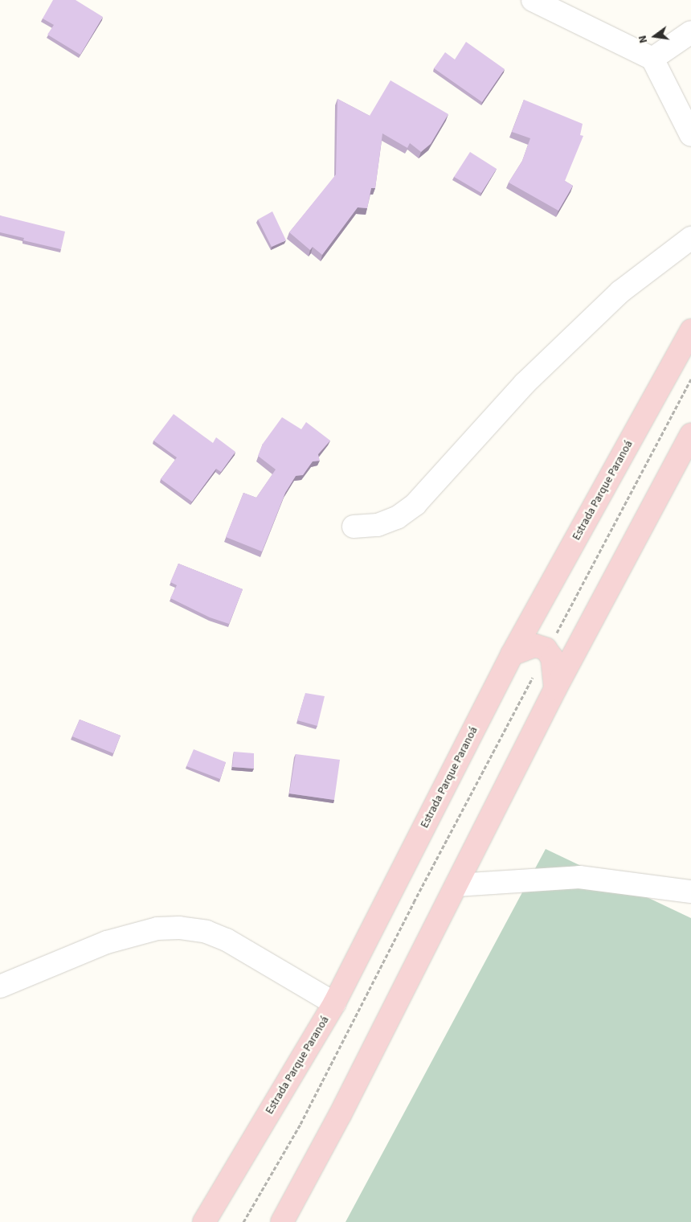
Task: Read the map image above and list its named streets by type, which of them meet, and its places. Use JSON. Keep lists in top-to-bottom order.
{
  "streets": {
    "main road": ["Estrada Parque Paranoá"]
  },
  "north": "left"
}
